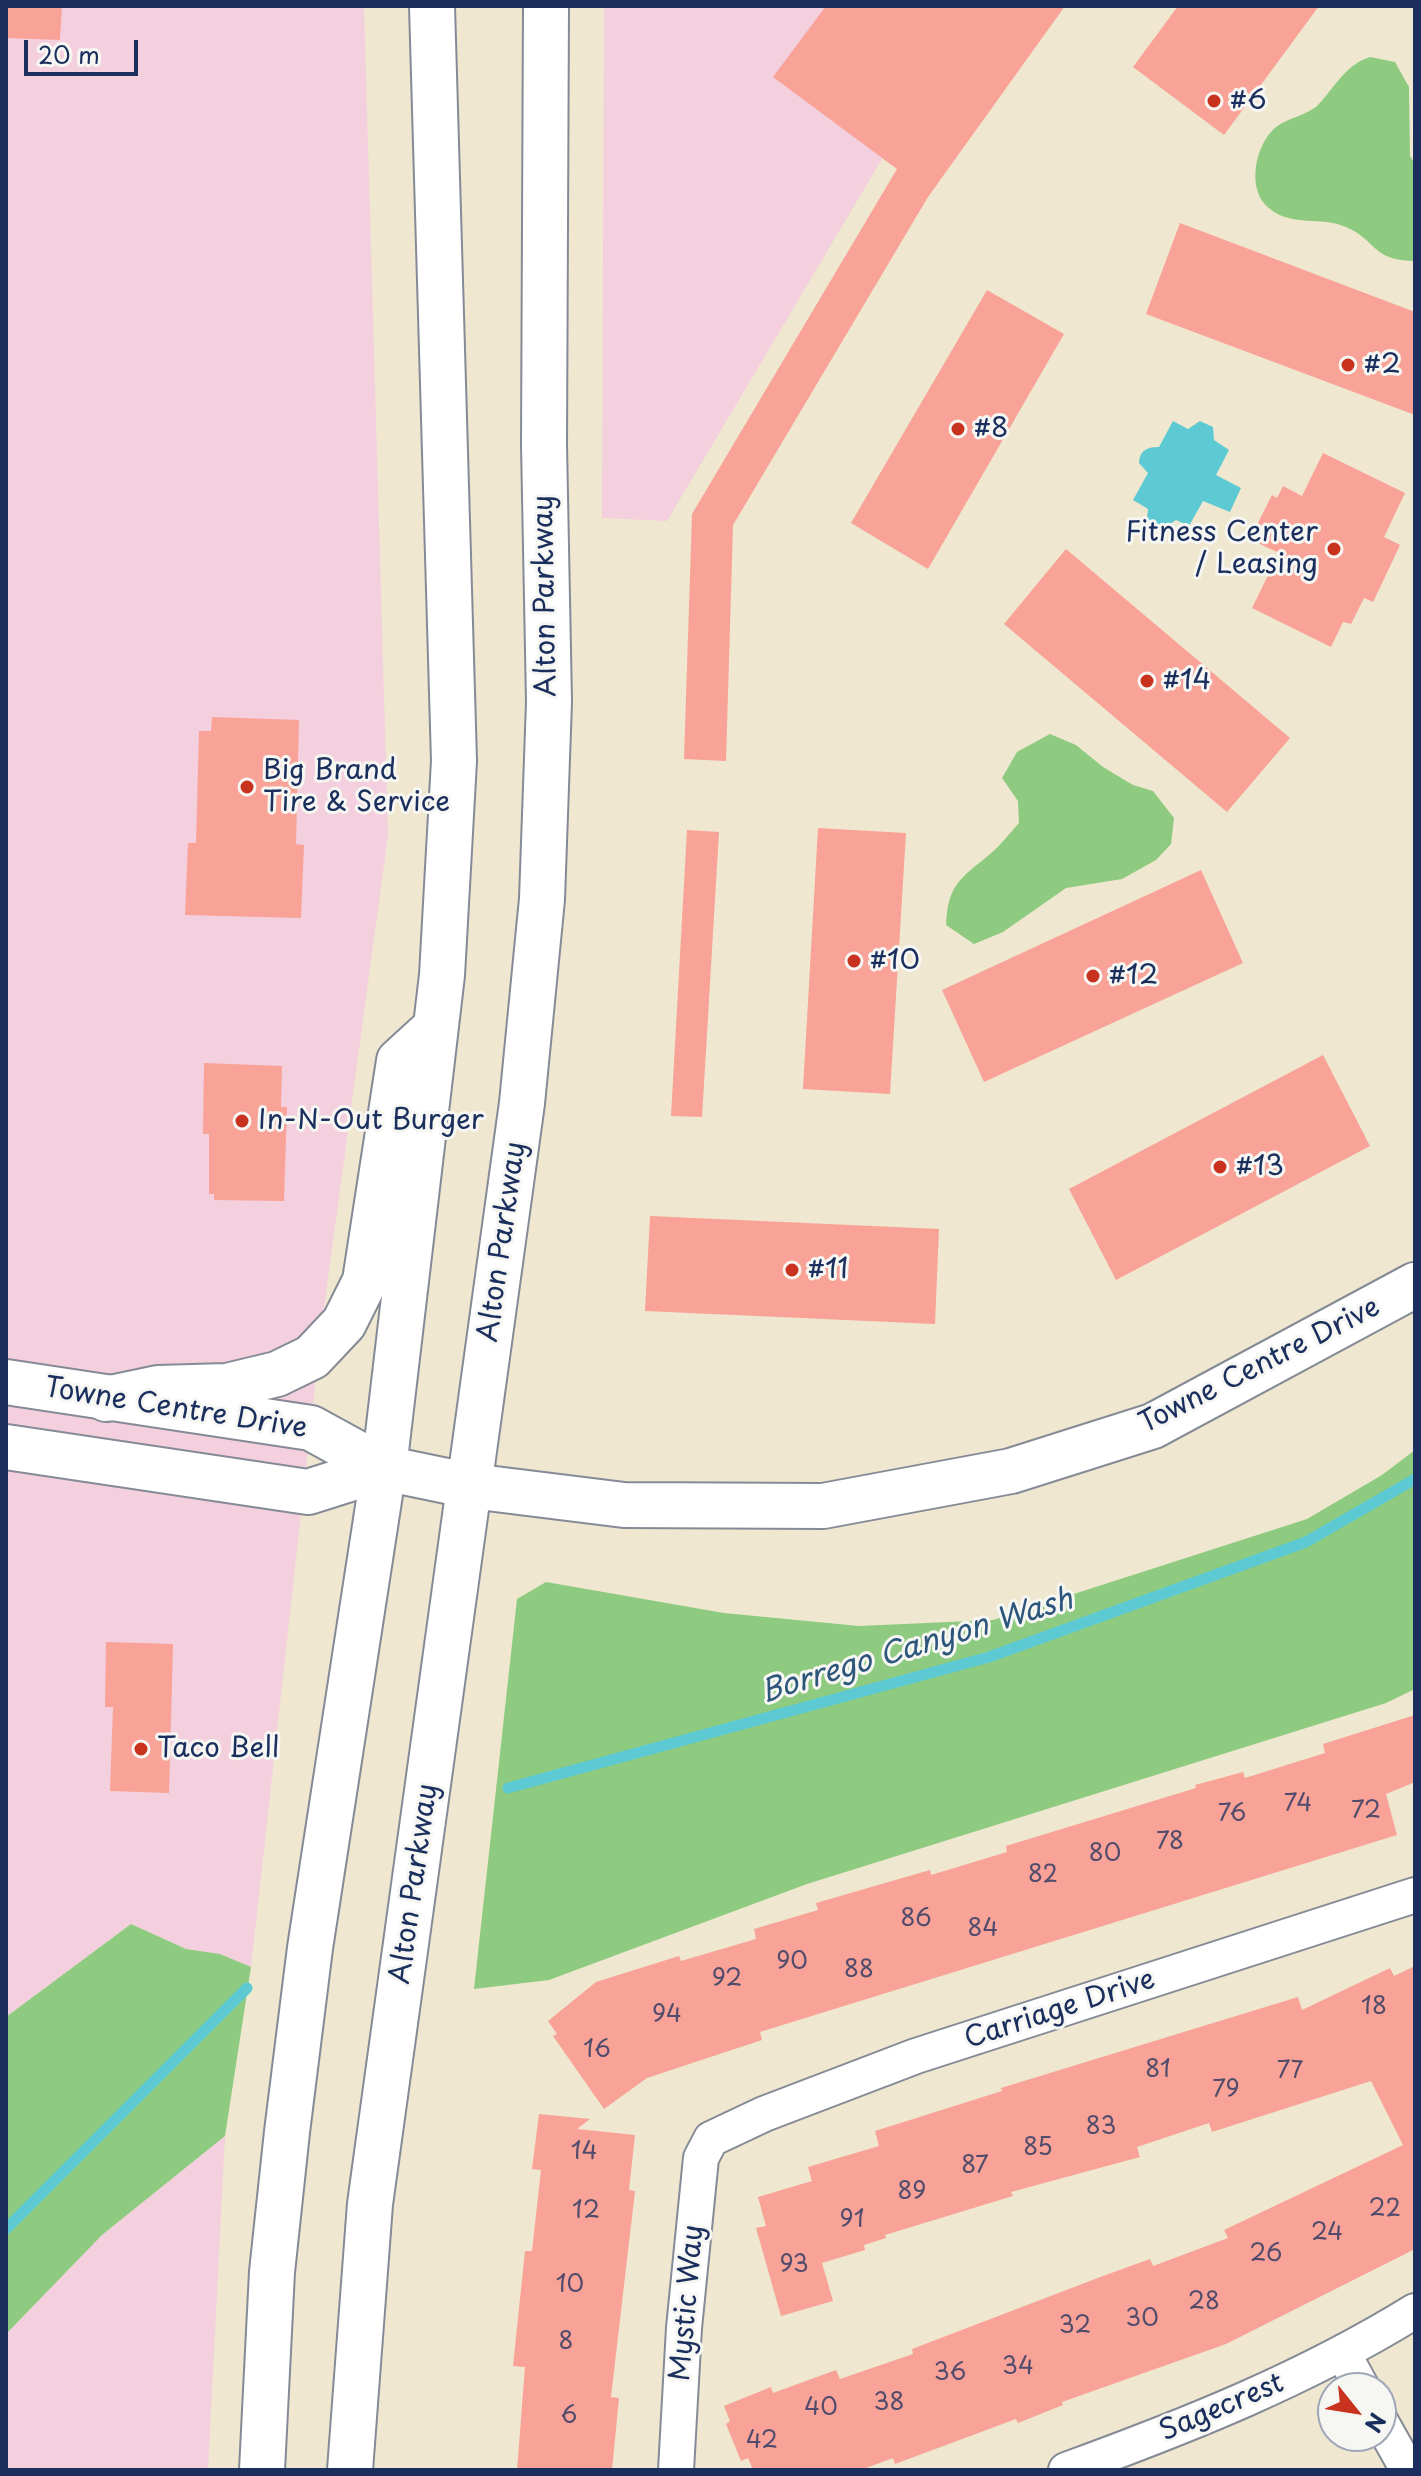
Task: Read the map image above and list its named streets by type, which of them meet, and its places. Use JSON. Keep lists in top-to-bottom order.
{
  "streets": {
    "main road": ["Alton Parkway", "Towne Centre Drive"],
    "street": ["Carriage Drive", "Mystic Way", "Sagecrest"]
  },
  "crossings": [
    ["Alton Parkway", "Towne Centre Drive"],
    ["Carriage Drive", "Mystic Way"]
  ],
  "water": ["Borrego Canyon Wash"],
  "places": [
    "#6",
    "#2",
    "#8",
    "Fitness Center / Leasing",
    "#14",
    "Big Brand Tire & Service",
    "#10",
    "#12",
    "In-N-Out Burger",
    "#13",
    "#11",
    "Taco Bell"
  ],
  "house_numbers": [
    "74",
    "72",
    "76",
    "78",
    "80",
    "82",
    "86",
    "84",
    "90",
    "88",
    "92",
    "18",
    "94",
    "16",
    "81",
    "77",
    "79",
    "83",
    "85",
    "14",
    "87",
    "89",
    "22",
    "12",
    "91",
    "24",
    "26",
    "93",
    "10",
    "28",
    "30",
    "32",
    "8",
    "34",
    "36",
    "38",
    "40",
    "6",
    "42"
  ],
  "scale_bar": "20 m",
  "north": "bottom right"
}
